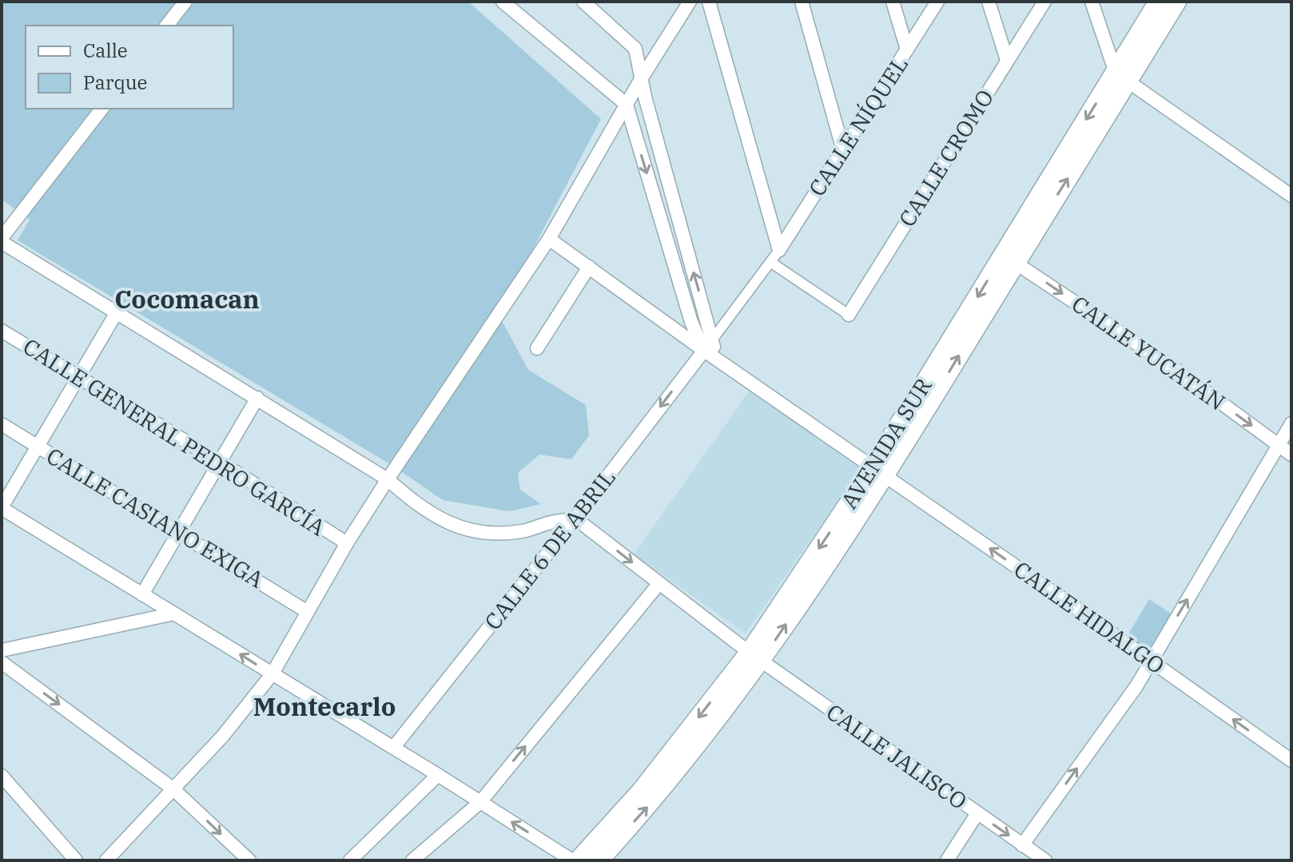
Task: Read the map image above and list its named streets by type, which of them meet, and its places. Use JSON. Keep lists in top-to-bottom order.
{
  "streets": {
    "main road": ["AVENIDA SUR"],
    "street": [
      "CALLE NÍQUEL",
      "CALLE CROMO",
      "CALLE YUCATÁN",
      "CALLE GENERAL PEDRO GARCÍA",
      "CALLE CASIANO EXIGA",
      "CALLE 6 DE ABRIL",
      "CALLE HIDALGO",
      "CALLE JALISCO"
    ]
  },
  "crossings": [
    ["CALLE YUCATÁN", "AVENIDA SUR"],
    ["AVENIDA SUR", "CALLE HIDALGO"],
    ["AVENIDA SUR", "CALLE JALISCO"],
    ["CALLE 6 DE ABRIL", "CALLE HIDALGO"],
    ["CALLE 6 DE ABRIL", "CALLE JALISCO"]
  ],
  "one_way": ["CALLE YUCATÁN", "CALLE 6 DE ABRIL", "CALLE HIDALGO"],
  "districts": ["Cocomacan", "Montecarlo"],
  "legend": ["Calle", "Parque"]
}
